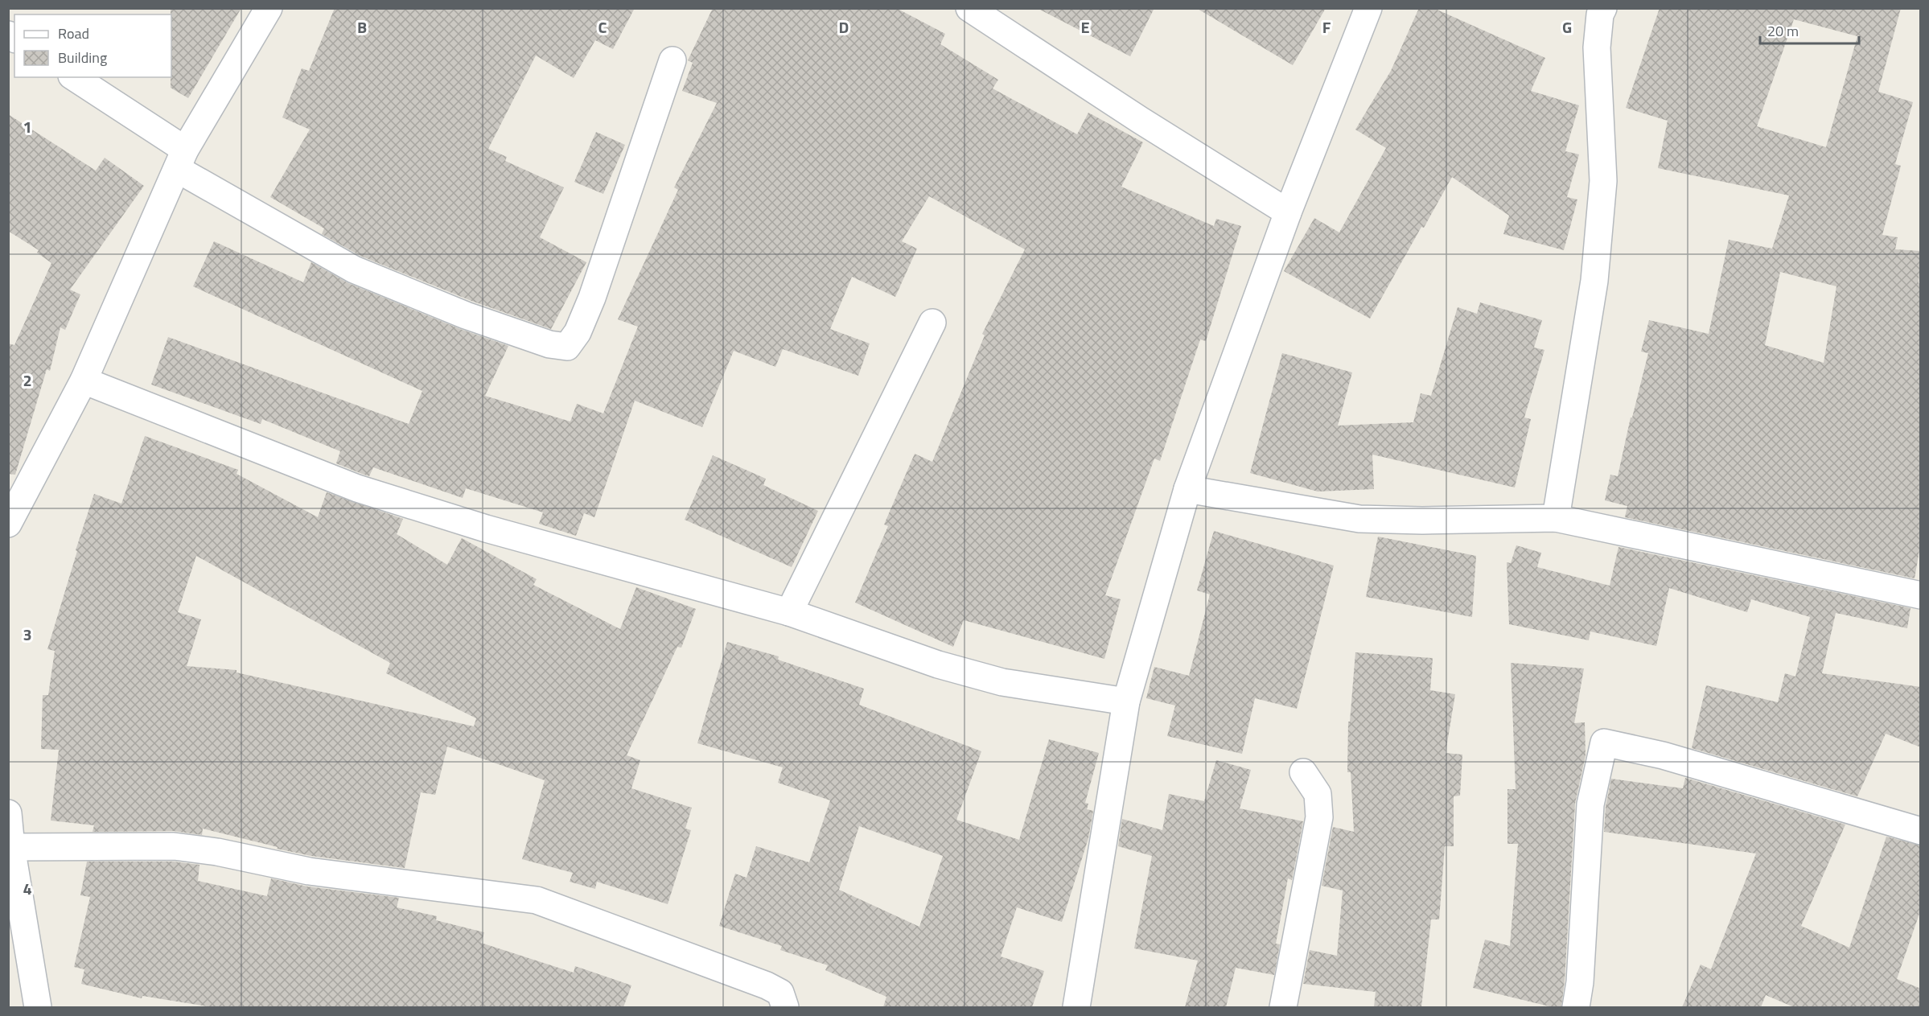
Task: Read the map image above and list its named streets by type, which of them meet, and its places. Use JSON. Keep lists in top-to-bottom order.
{
  "legend": ["Road", "Building"],
  "scale_bar": "20 m",
  "grid": {
    "columns": [
      "B",
      "C",
      "D",
      "E",
      "F",
      "G"
    ],
    "rows": [
      "1",
      "2",
      "3",
      "4"
    ]
  }
}
